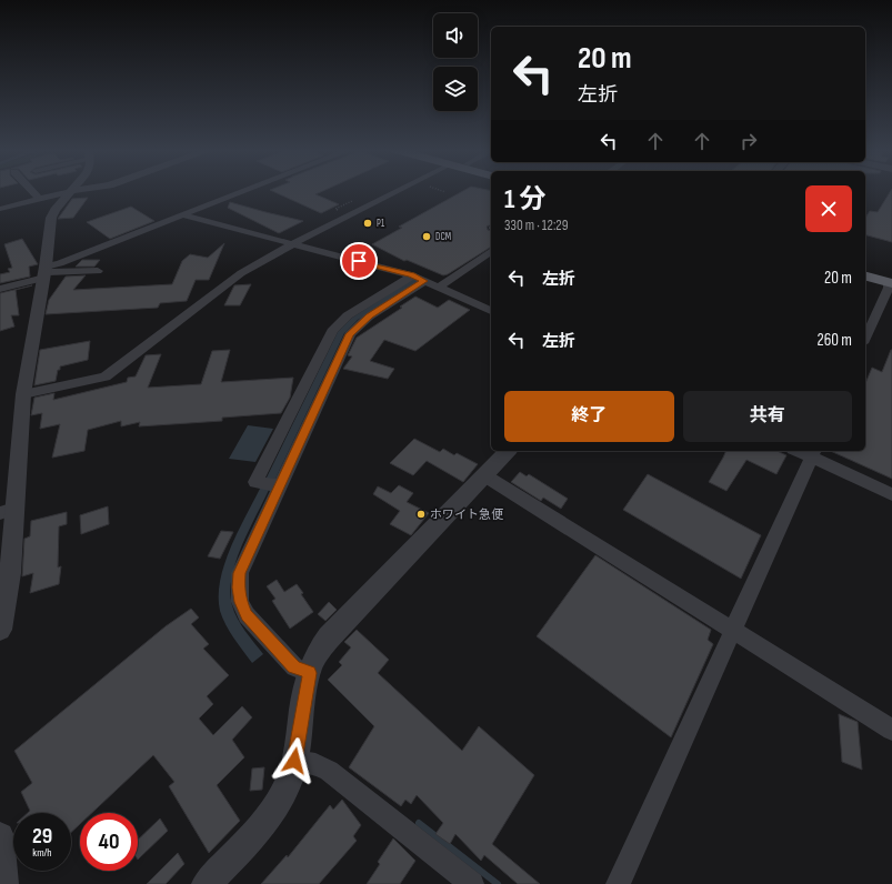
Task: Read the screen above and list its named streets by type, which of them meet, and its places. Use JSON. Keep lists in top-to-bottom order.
{
  "places": ["P1", "DCM", "ホワイト急便"],
  "page": {
    "turn": ["20 m", "左折"],
    "heading": ["1 分", "330 m · 12:29"],
    "list": [
      {
        "name": "左折",
        "value": "20 m"
      },
      {
        "name": "左折",
        "value": "260 m"
      }
    ],
    "buttons": ["終了", "共有"],
    "speed": "29 km/h",
    "limit": "40"
  }
}
